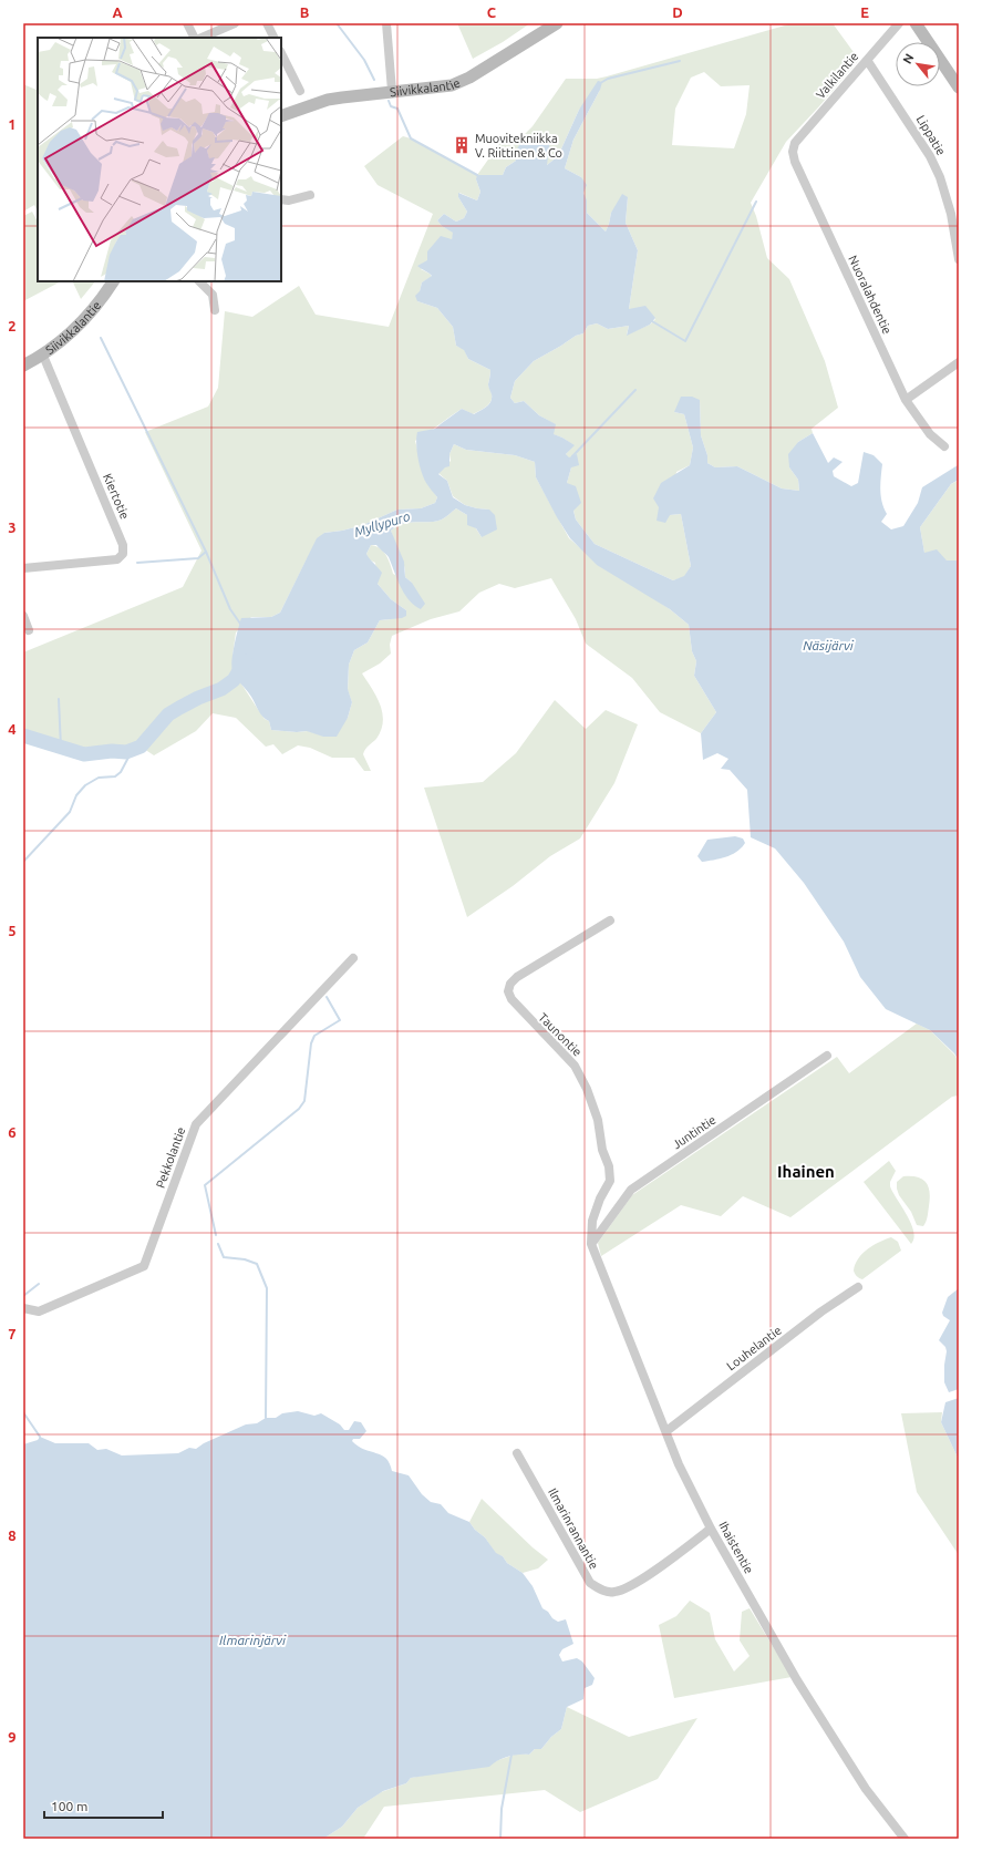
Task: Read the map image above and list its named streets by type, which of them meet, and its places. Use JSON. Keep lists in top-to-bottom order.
{
  "streets": {
    "main road": ["Siivikkalantie"],
    "street": [
      "Valkilantie",
      "Lippatie",
      "Nuoralahdentie",
      "Kiertotie",
      "Taunontie",
      "Juntintie",
      "Pekkolantie",
      "Louhelantie",
      "Ilmarinrannantie",
      "Ihaistentie"
    ]
  },
  "crossings": [
    ["Valkilantie", "Lippatie"],
    ["Valkilantie", "Nuoralahdentie"],
    ["Siivikkalantie", "Kiertotie"],
    ["Taunontie", "Juntintie"],
    ["Taunontie", "Ihaistentie"],
    ["Juntintie", "Ihaistentie"],
    ["Louhelantie", "Ihaistentie"],
    ["Ilmarinrannantie", "Ihaistentie"]
  ],
  "districts": ["Ihainen"],
  "water": ["Myllypuro", "Näsijärvi", "Ilmarinjärvi"],
  "places": {
    "building": ["Muovitekniikka V. Riittinen & Co"]
  },
  "scale_bar": "100 m",
  "north": "top left",
  "grid": {
    "columns": [
      "A",
      "B",
      "C",
      "D",
      "E"
    ],
    "rows": [
      "1",
      "2",
      "3",
      "4",
      "5",
      "6",
      "7",
      "8",
      "9"
    ]
  }
}
